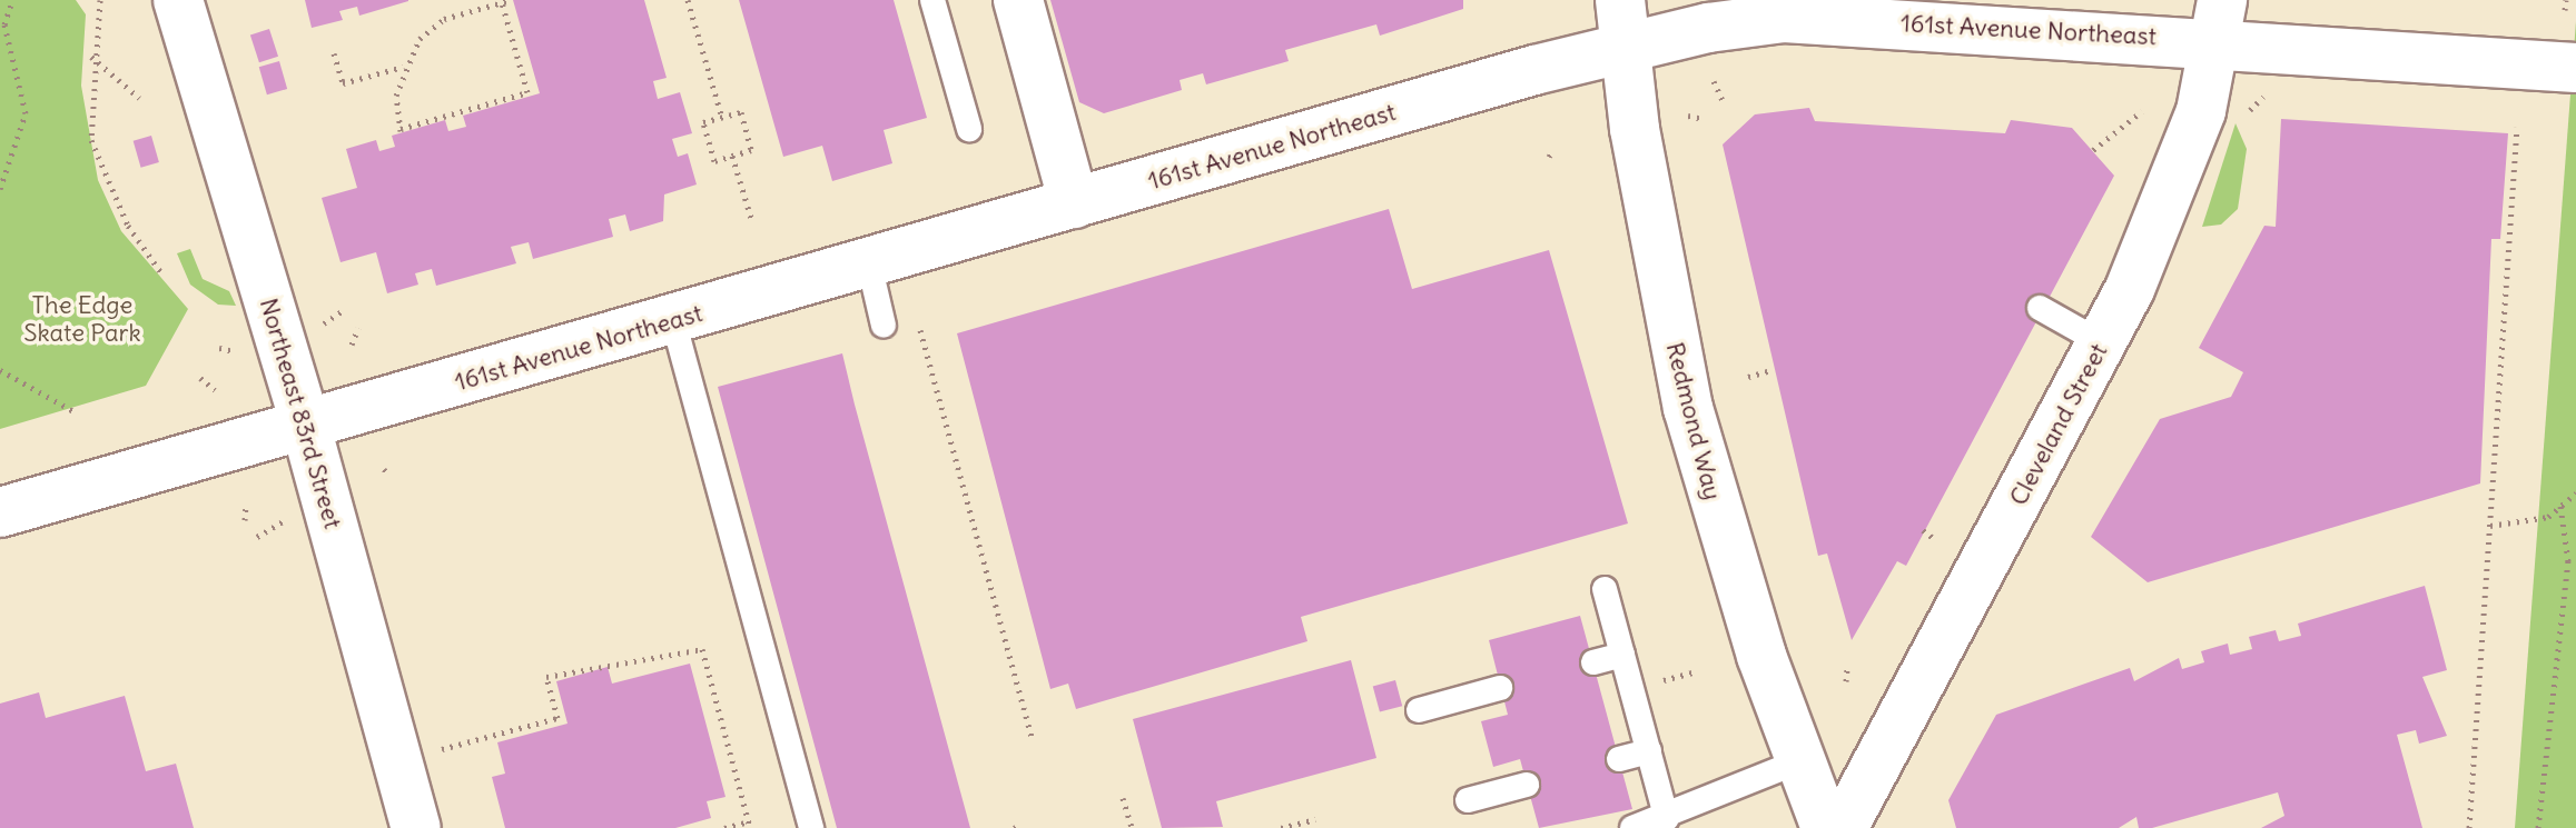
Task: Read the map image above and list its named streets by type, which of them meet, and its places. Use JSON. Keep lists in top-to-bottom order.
{
  "streets": {
    "street": [
      "161st Avenue Northeast",
      "Northeast 83rd Street",
      "Redmond Way",
      "Cleveland Street"
    ]
  },
  "crossings": [
    ["161st Avenue Northeast", "Northeast 83rd Street"],
    ["161st Avenue Northeast", "Redmond Way"],
    ["161st Avenue Northeast", "Cleveland Street"]
  ],
  "parks": ["The Edge Skate Park"]
}
